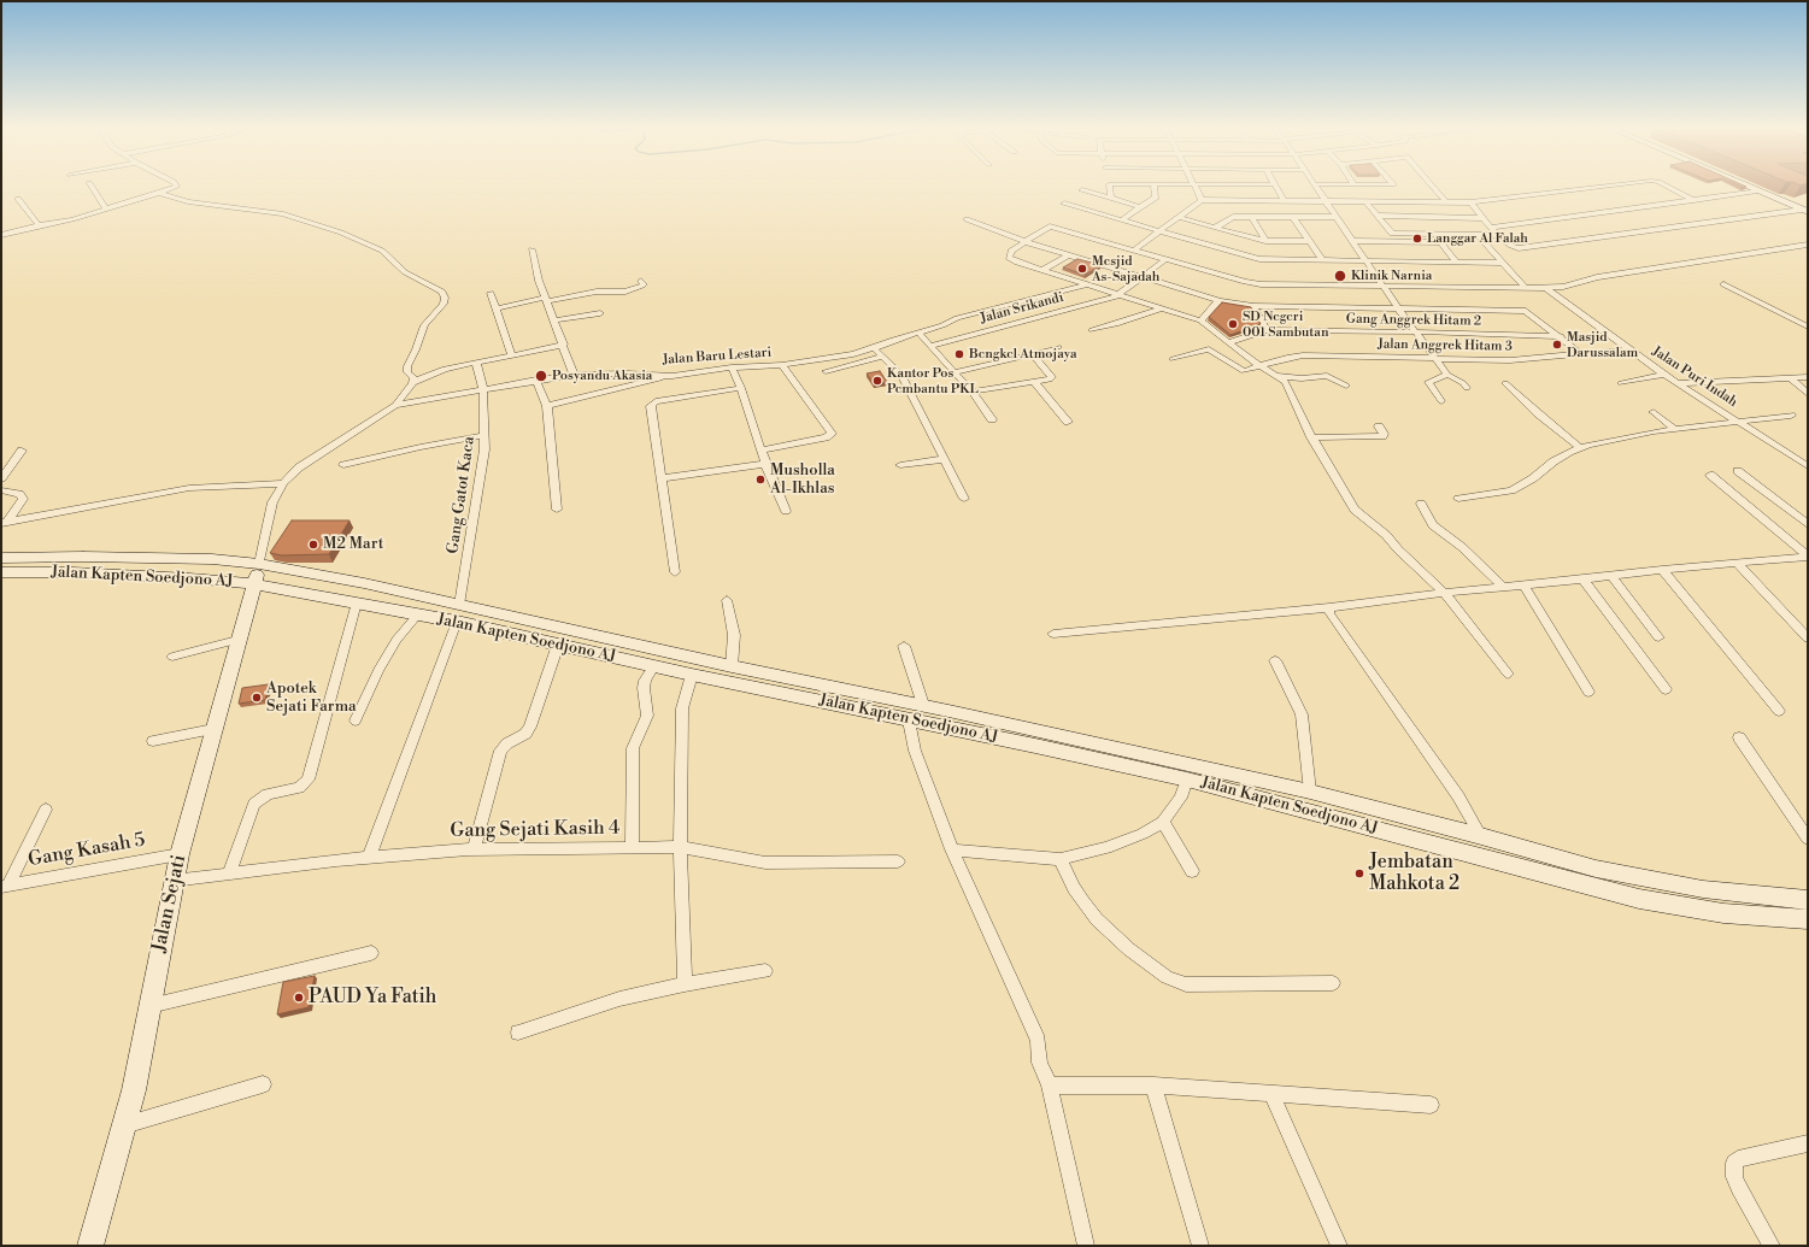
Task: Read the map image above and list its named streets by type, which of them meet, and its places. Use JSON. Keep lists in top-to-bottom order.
{
  "streets": {
    "main road": ["Jalan Kapten Soedjono AJ", "Jalan Sejati"],
    "street": [
      "Jalan Srikandi",
      "Gang Anggrek Hitam 2",
      "Jalan Anggrek Hitam 3",
      "Jalan Baru Lestari",
      "Jalan Puri Indah",
      "Gang Gatot Kaca",
      "Gang Sejati Kasih 4",
      "Gang Kasah 5"
    ]
  },
  "crossings": [
    ["Jalan Srikandi", "Jalan Baru Lestari"],
    ["Jalan Anggrek Hitam 3", "Jalan Puri Indah"],
    ["Jalan Baru Lestari", "Gang Gatot Kaca"],
    ["Jalan Baru Lestari", "Jalan Kapten Soedjono AJ"],
    ["Jalan Baru Lestari", "Jalan Sejati"],
    ["Gang Gatot Kaca", "Jalan Kapten Soedjono AJ"],
    ["Gang Gatot Kaca", "Gang Sejati Kasih 4"],
    ["Jalan Kapten Soedjono AJ", "Jalan Sejati"],
    ["Gang Sejati Kasih 4", "Jalan Sejati"],
    ["Gang Kasah 5", "Jalan Sejati"]
  ],
  "places": [
    "Langgar Al Falah",
    "Mesjid As-Sajadah",
    "Klinik Narnia",
    "SD Negeri 001 Sambutan",
    "Masjid Darussalam",
    "Bengkel Atmojaya",
    "Posyandu Akasia",
    "Kantor Pos Pembantu PKL",
    "Musholla Al-Ikhlas",
    "M2 Mart",
    "Apotek Sejati Farma",
    "Jembatan Mahkota 2",
    "PAUD Ya Fatih"
  ]
}
